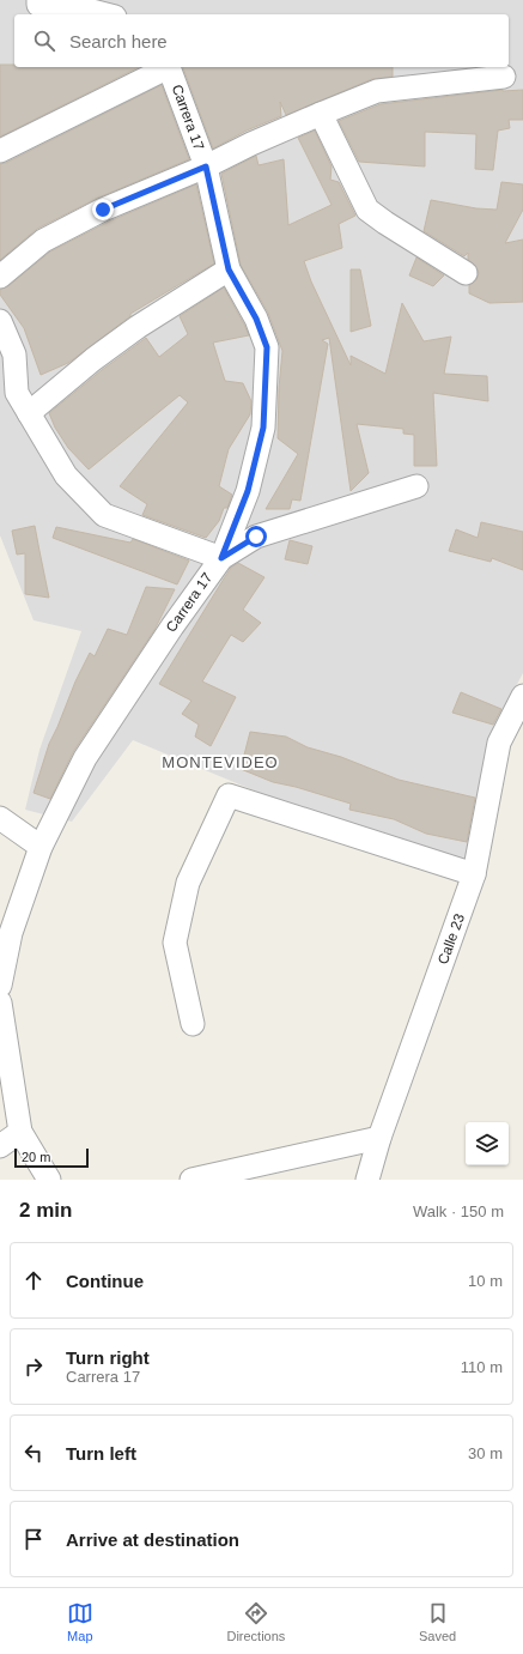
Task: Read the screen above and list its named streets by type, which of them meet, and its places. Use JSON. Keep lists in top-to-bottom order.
{
  "streets": {
    "street": ["Carrera 17", "Calle 23"]
  },
  "districts": ["MONTEVIDEO"],
  "scale_bar": "20 m",
  "page": {
    "search": "Search here",
    "scale": "20 m",
    "heading": ["2 min", "Walk · 150 m"],
    "list": [
      ["Continue", "10 m"],
      ["Turn right", "Carrera 17", "110 m"],
      ["Turn left", "30 m"],
      "Arrive at destination"
    ],
    "nav": ["Map", "Directions", "Saved"]
  }
}
